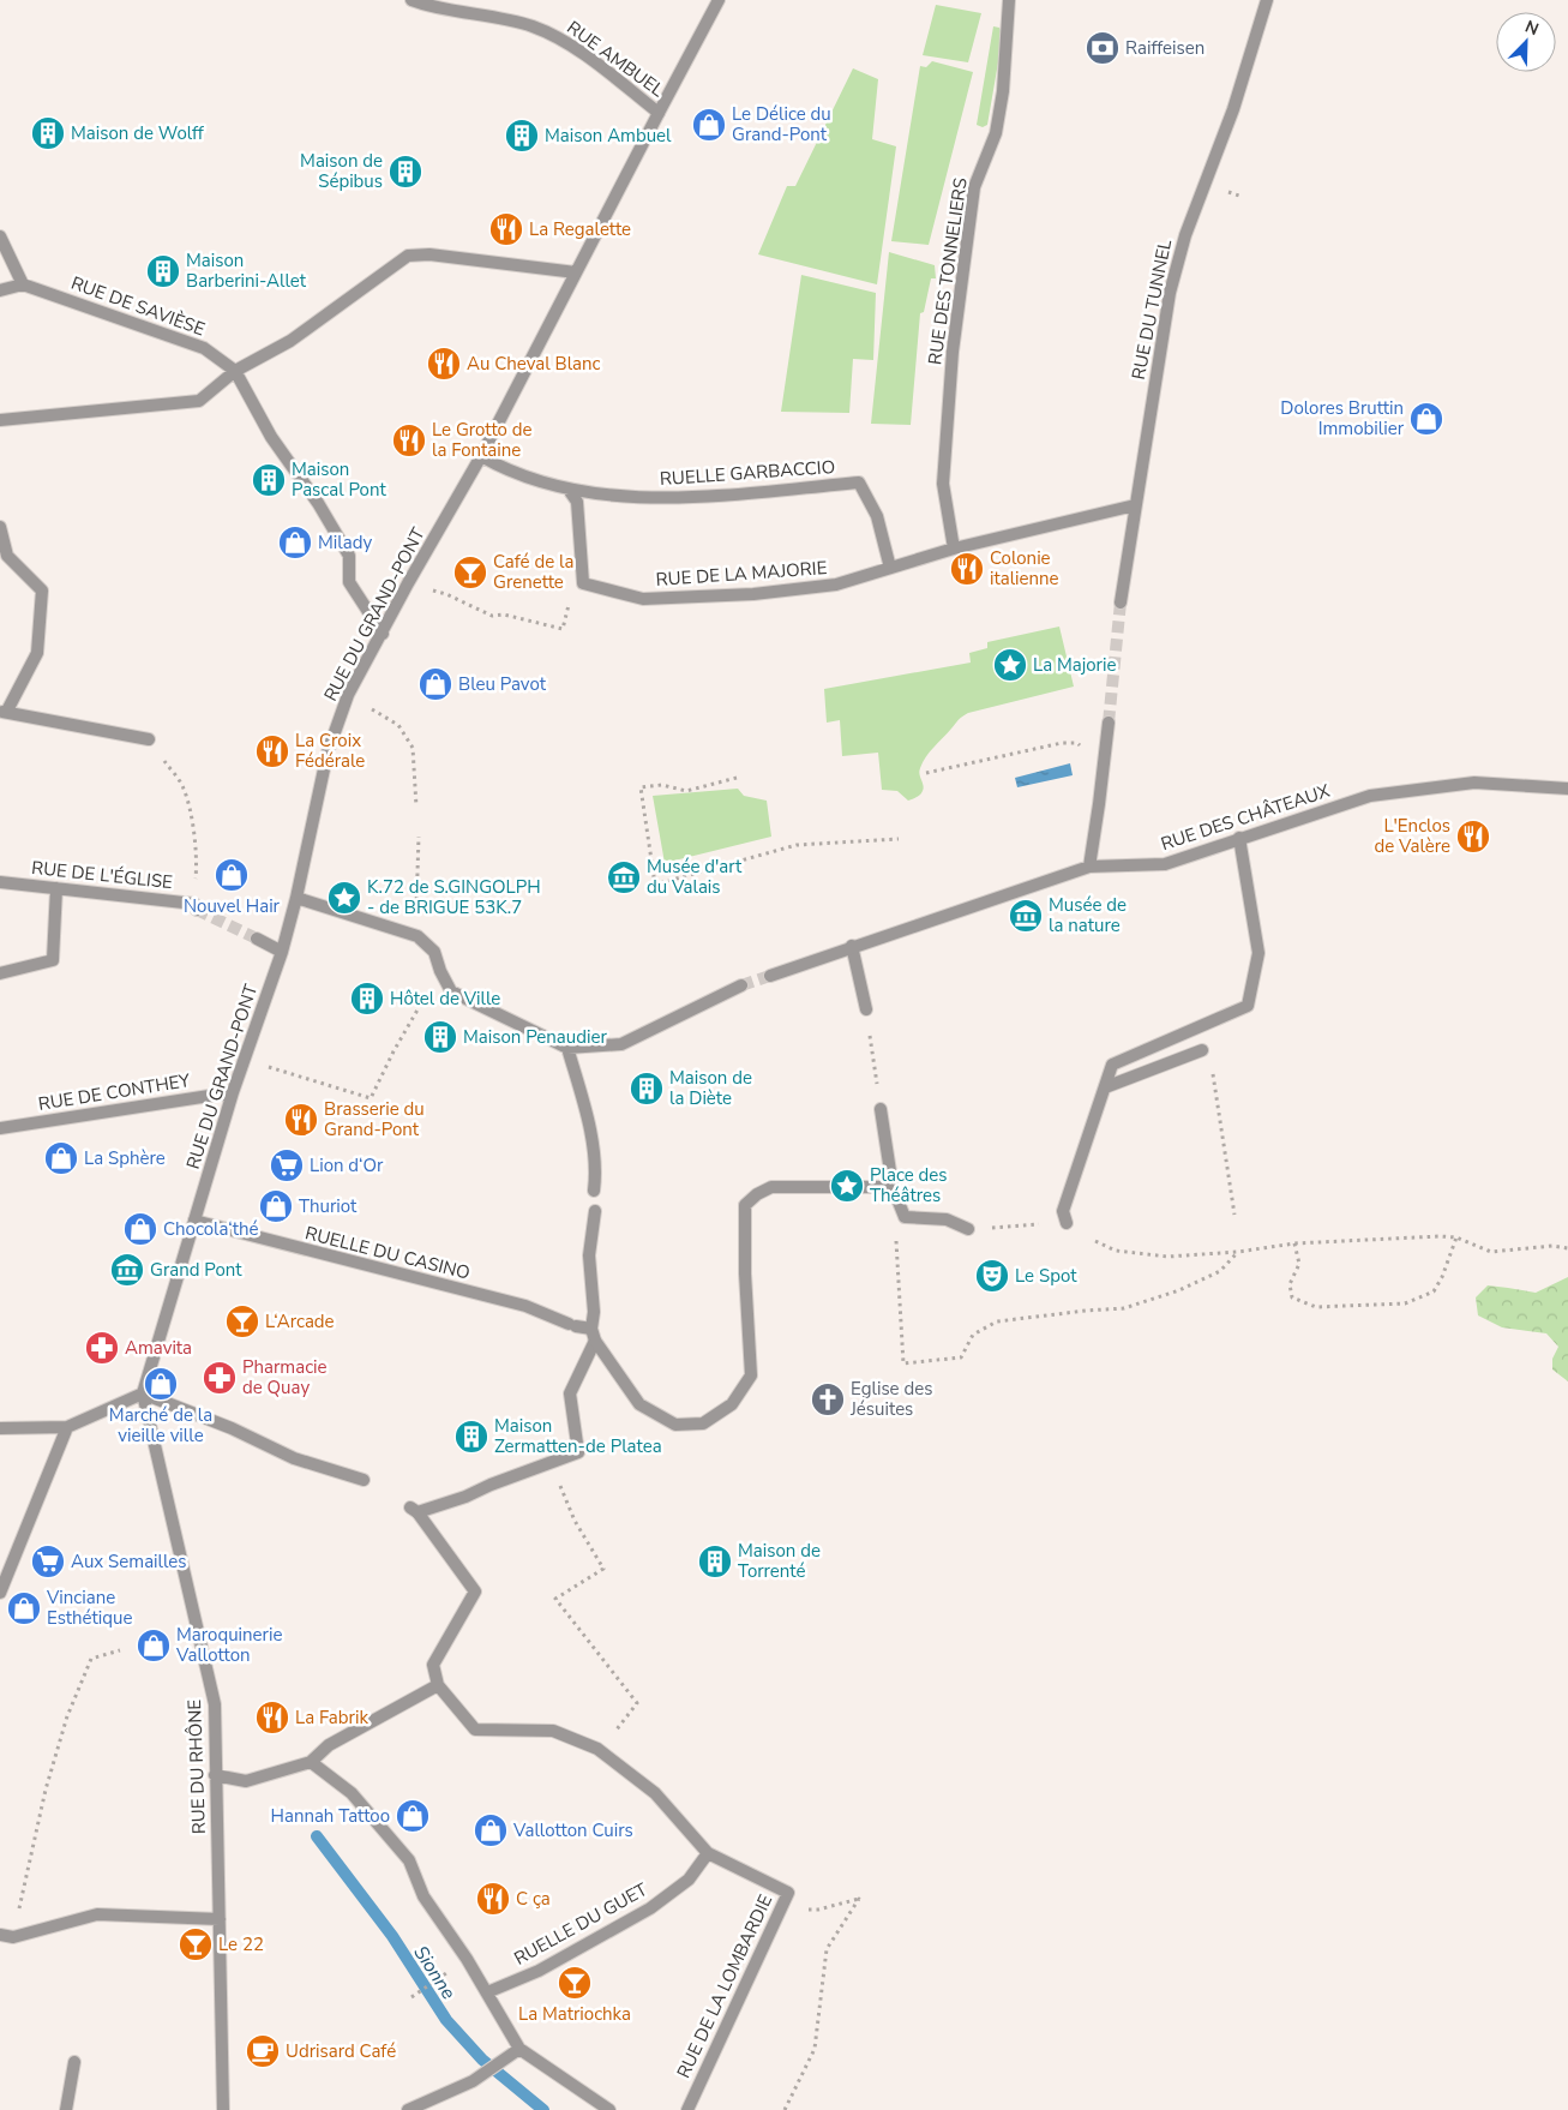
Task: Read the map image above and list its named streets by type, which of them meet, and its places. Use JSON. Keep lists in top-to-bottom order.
{
  "streets": {
    "street": [
      "RUE AMBUEL",
      "RUE DES TONNELIERS",
      "RUE DE SAVIÈSE",
      "RUE DU TUNNEL",
      "RUELLE GARBACCIO",
      "RUE DE LA MAJORIE",
      "RUE DU GRAND-PONT",
      "RUE DES CHÂTEAUX",
      "RUE DE L'ÉGLISE",
      "RUE DE CONTHEY",
      "RUELLE DU CASINO",
      "RUE DU RHÔNE",
      "RUELLE DU GUET",
      "RUE DE LA LOMBARDIE"
    ]
  },
  "crossings": [
    ["RUE AMBUEL", "RUE DU GRAND-PONT"],
    ["RUE DES TONNELIERS", "RUE DE LA MAJORIE"],
    ["RUE DE SAVIÈSE", "RUE DU GRAND-PONT"],
    ["RUE DU TUNNEL", "RUE DE LA MAJORIE"],
    ["RUELLE GARBACCIO", "RUE DE LA MAJORIE"],
    ["RUELLE GARBACCIO", "RUE DU GRAND-PONT"],
    ["RUE DU GRAND-PONT", "RUE DE CONTHEY"],
    ["RUE DU GRAND-PONT", "RUELLE DU CASINO"],
    ["RUE DU GRAND-PONT", "RUE DU RHÔNE"],
    ["RUELLE DU GUET", "RUE DE LA LOMBARDIE"]
  ],
  "water": ["Sionne"],
  "places": {
    "bank": ["Raiffeisen"],
    "shop": [
      "Le Délice du Grand-Pont",
      "Dolores Bruttin Immobilier",
      "Milady",
      "Bleu Pavot",
      "Nouvel Hair",
      "La Sphère",
      "Thuriot",
      "Chocola‘thé",
      "Marché de la vieille ville",
      "Vinciane Esthétique",
      "Maroquinerie Vallotton",
      "Hannah Tattoo",
      "Vallotton Cuirs"
    ],
    "building": [
      "Maison de Wolff",
      "Maison Ambuel",
      "Maison de Sépibus",
      "Maison Barberini-Allet",
      "Maison Pascal Pont",
      "Hôtel de Ville",
      "Maison Penaudier",
      "Maison de la Diète",
      "Maison Zermatten-de Platea",
      "Maison de Torrenté"
    ],
    "restaurant": [
      "La Regalette",
      "Au Cheval Blanc",
      "Le Grotto de la Fontaine",
      "Colonie italienne",
      "La Croix Fédérale",
      "L'Enclos de Valère",
      "Brasserie du Grand-Pont",
      "La Fabrik",
      "C ça"
    ],
    "bar": [
      "Café de la Grenette",
      "L‘Arcade",
      "Le 22",
      "La Matriochka"
    ],
    "place": ["La Majorie", "K.72 de S.GINGOLPH - de BRIGUE 53K.7", "Place des Théâtres"],
    "museum": ["Musée d'art du Valais", "Musée de la nature", "Grand Pont"],
    "supermarket": ["Lion d‘Or", "Aux Semailles"],
    "theatre": ["Le Spot"],
    "pharmacy": ["Amavita", "Pharmacie de Quay"],
    "church": ["Eglise des Jésuites"],
    "cafe": ["Udrisard Café"]
  },
  "north": "top right"
}
